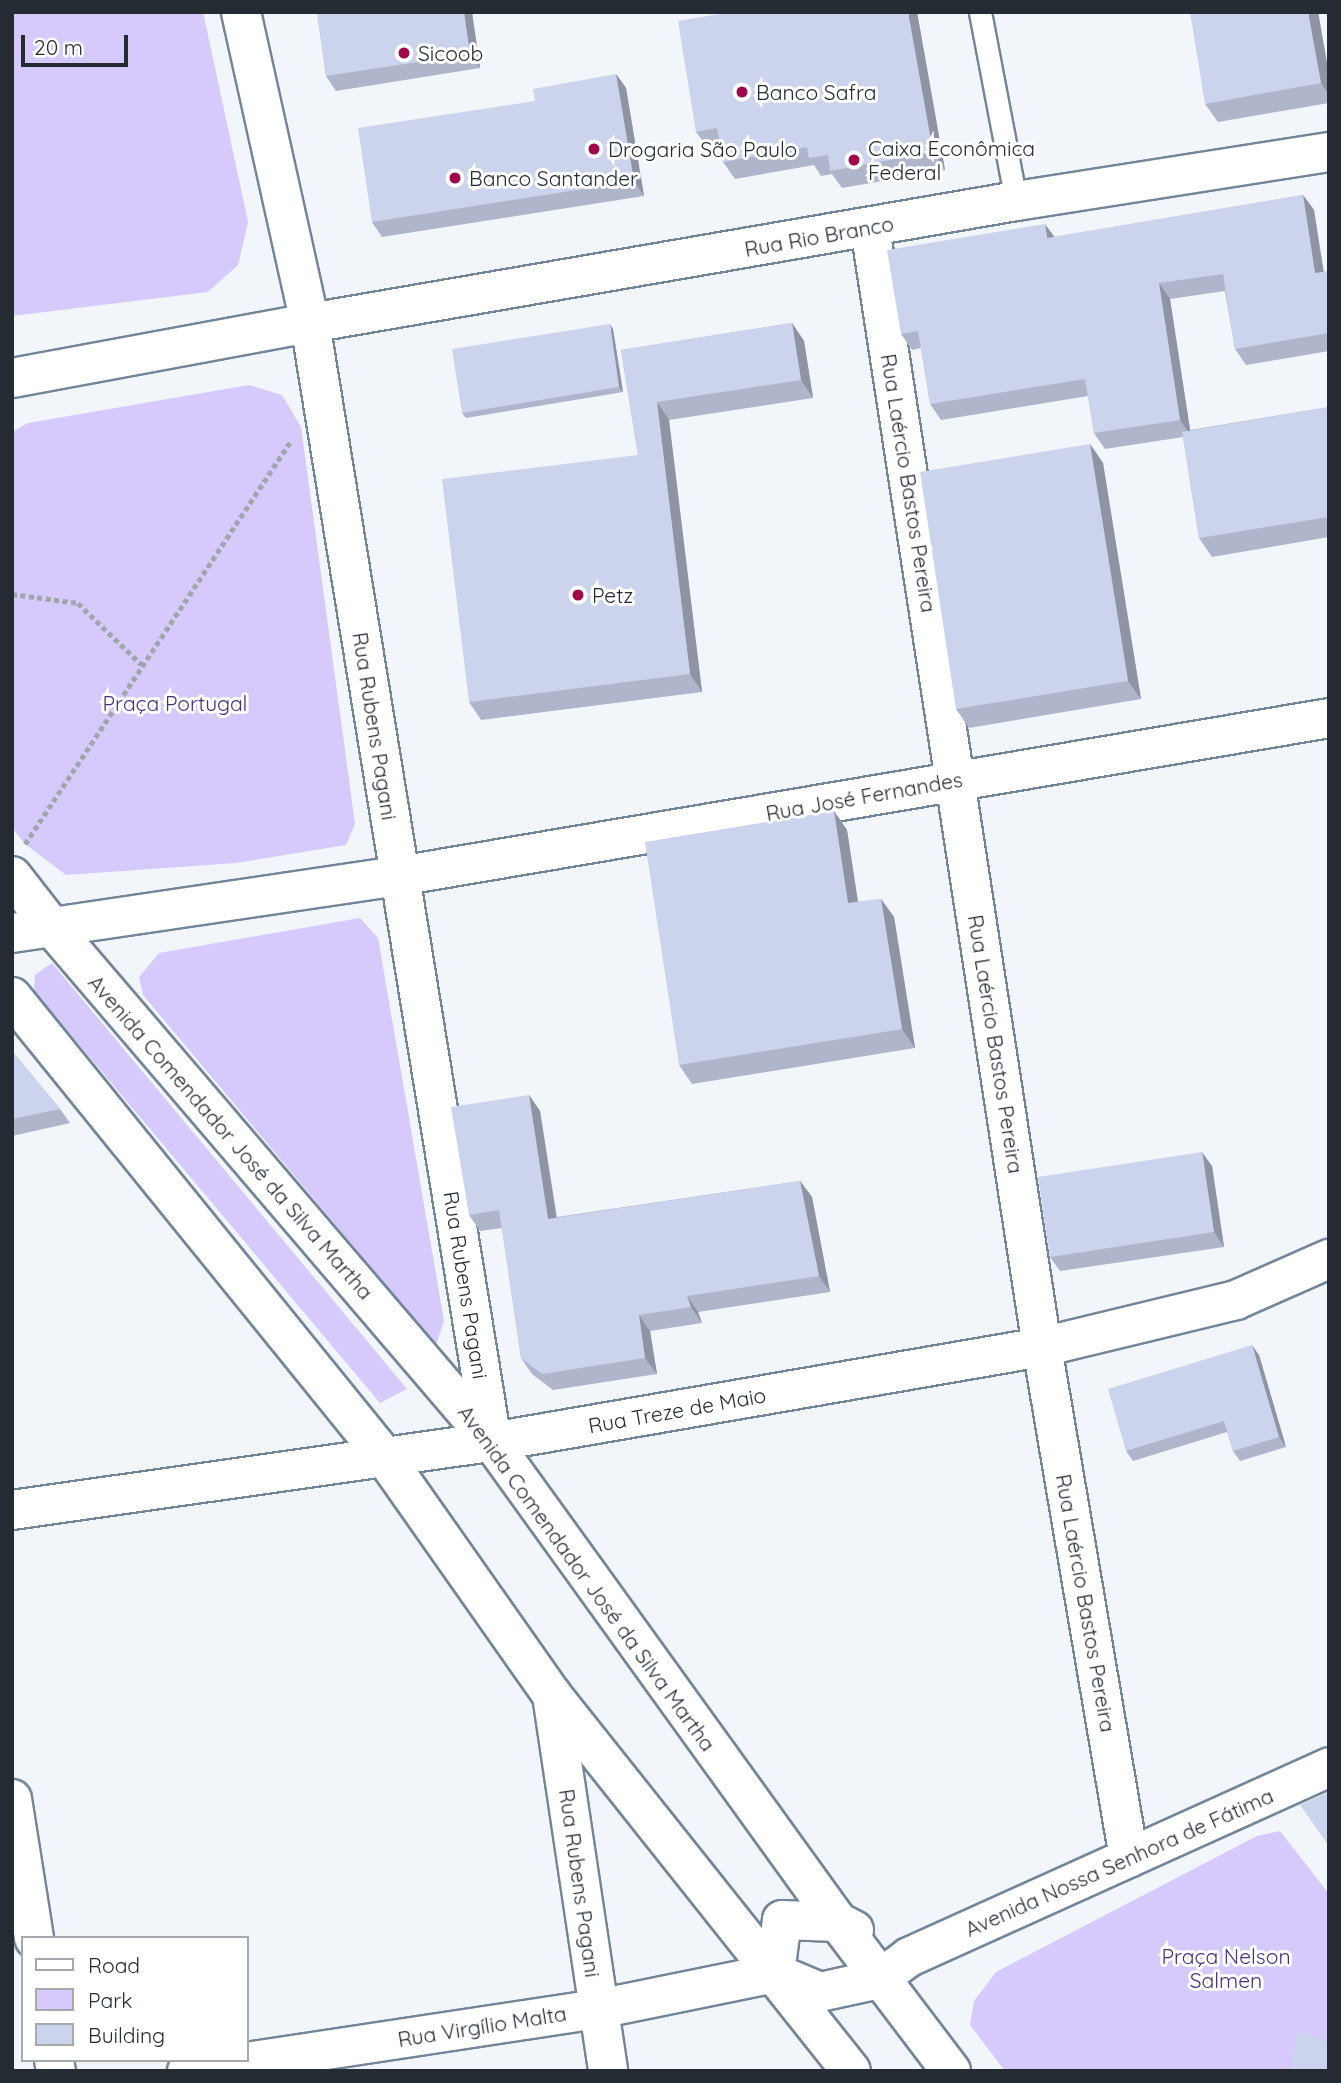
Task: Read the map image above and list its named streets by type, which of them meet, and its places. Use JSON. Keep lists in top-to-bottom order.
{
  "streets": {
    "street": [
      "Rua Rio Branco",
      "Rua Laércio Bastos Pereira",
      "Rua Rubens Pagani",
      "Rua José Fernandes",
      "Avenida Comendador José da Silva Martha",
      "Rua Treze de Maio",
      "Avenida Nossa Senhora de Fátima",
      "Rua Virgílio Malta"
    ]
  },
  "crossings": [
    ["Rua Rio Branco", "Rua Laércio Bastos Pereira"],
    ["Rua Rio Branco", "Rua Rubens Pagani"],
    ["Rua Laércio Bastos Pereira", "Rua José Fernandes"],
    ["Rua Laércio Bastos Pereira", "Rua Treze de Maio"],
    ["Rua Laércio Bastos Pereira", "Avenida Nossa Senhora de Fátima"],
    ["Rua Rubens Pagani", "Rua José Fernandes"],
    ["Rua Rubens Pagani", "Avenida Comendador José da Silva Martha"],
    ["Rua Rubens Pagani", "Rua Treze de Maio"],
    ["Rua Rubens Pagani", "Rua Virgílio Malta"],
    ["Avenida Comendador José da Silva Martha", "Rua Treze de Maio"],
    ["Avenida Nossa Senhora de Fátima", "Rua Virgílio Malta"]
  ],
  "parks": ["Praça Portugal", "Praça Nelson Salmen"],
  "places": [
    "Sicoob",
    "Banco Safra",
    "Drogaria São Paulo",
    "Caixa Econômica Federal",
    "Banco Santander",
    "Petz"
  ],
  "legend": ["Road", "Park", "Building"],
  "scale_bar": "20 m"
}
